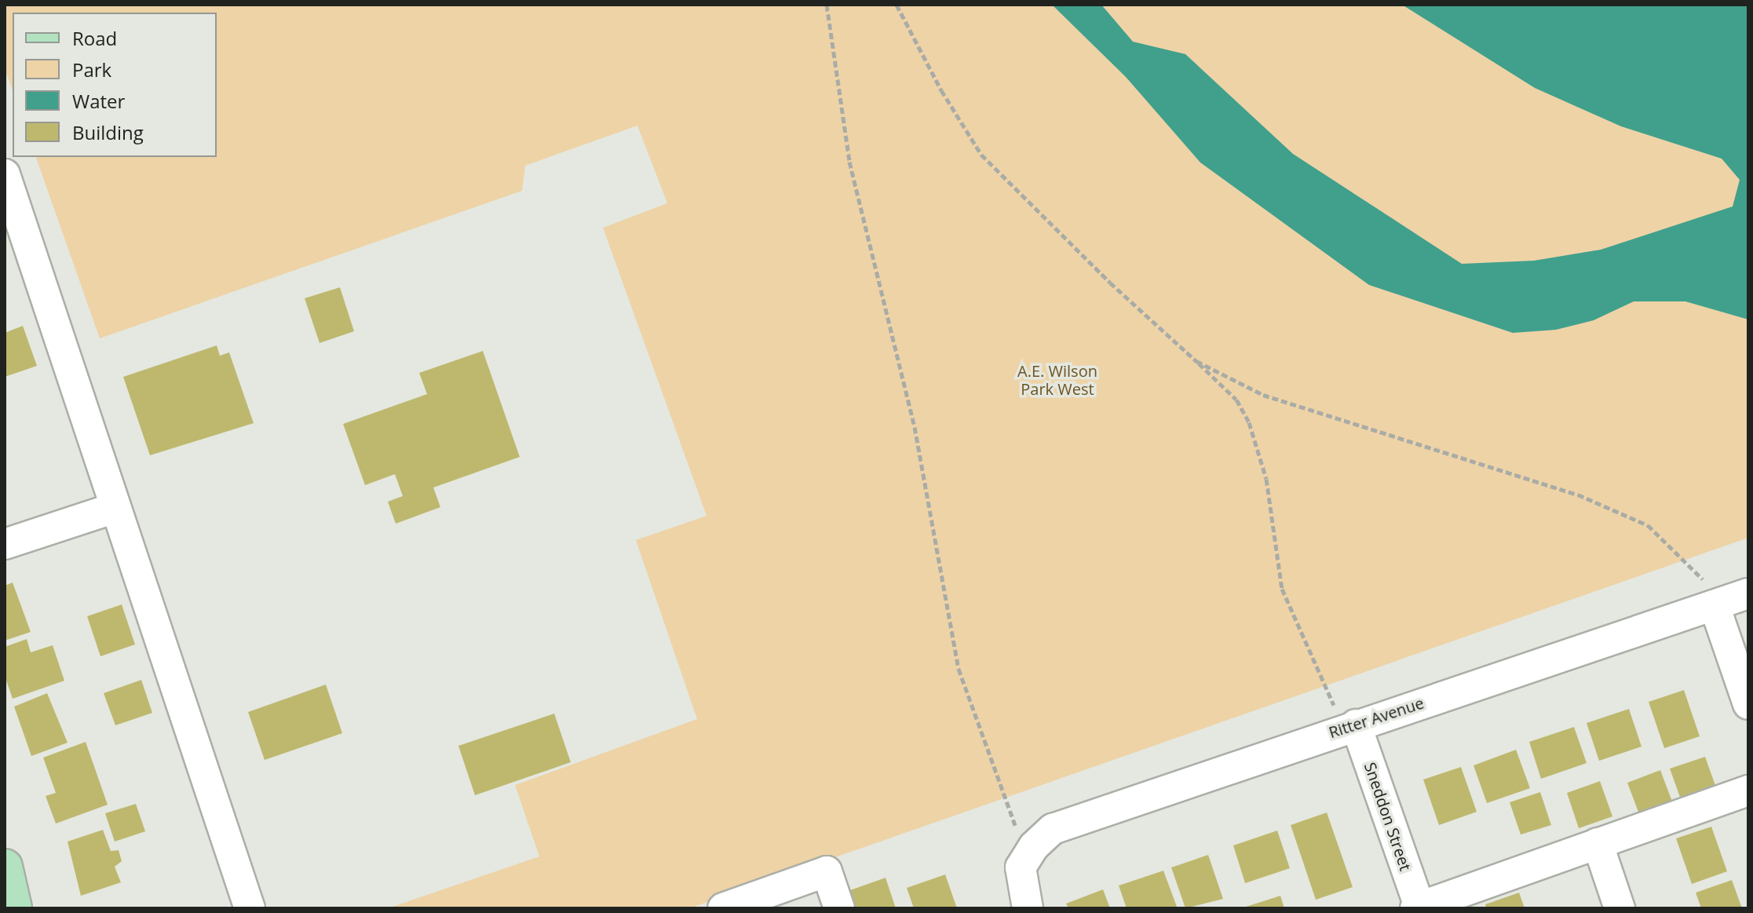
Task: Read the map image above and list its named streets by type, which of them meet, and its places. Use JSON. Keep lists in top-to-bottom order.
{
  "streets": {
    "street": ["Ritter Avenue", "Sneddon Street"]
  },
  "crossings": [
    ["Ritter Avenue", "Sneddon Street"]
  ],
  "parks": ["A.E. Wilson Park West"],
  "legend": [
    "Road",
    "Park",
    "Water",
    "Building"
  ]
}
